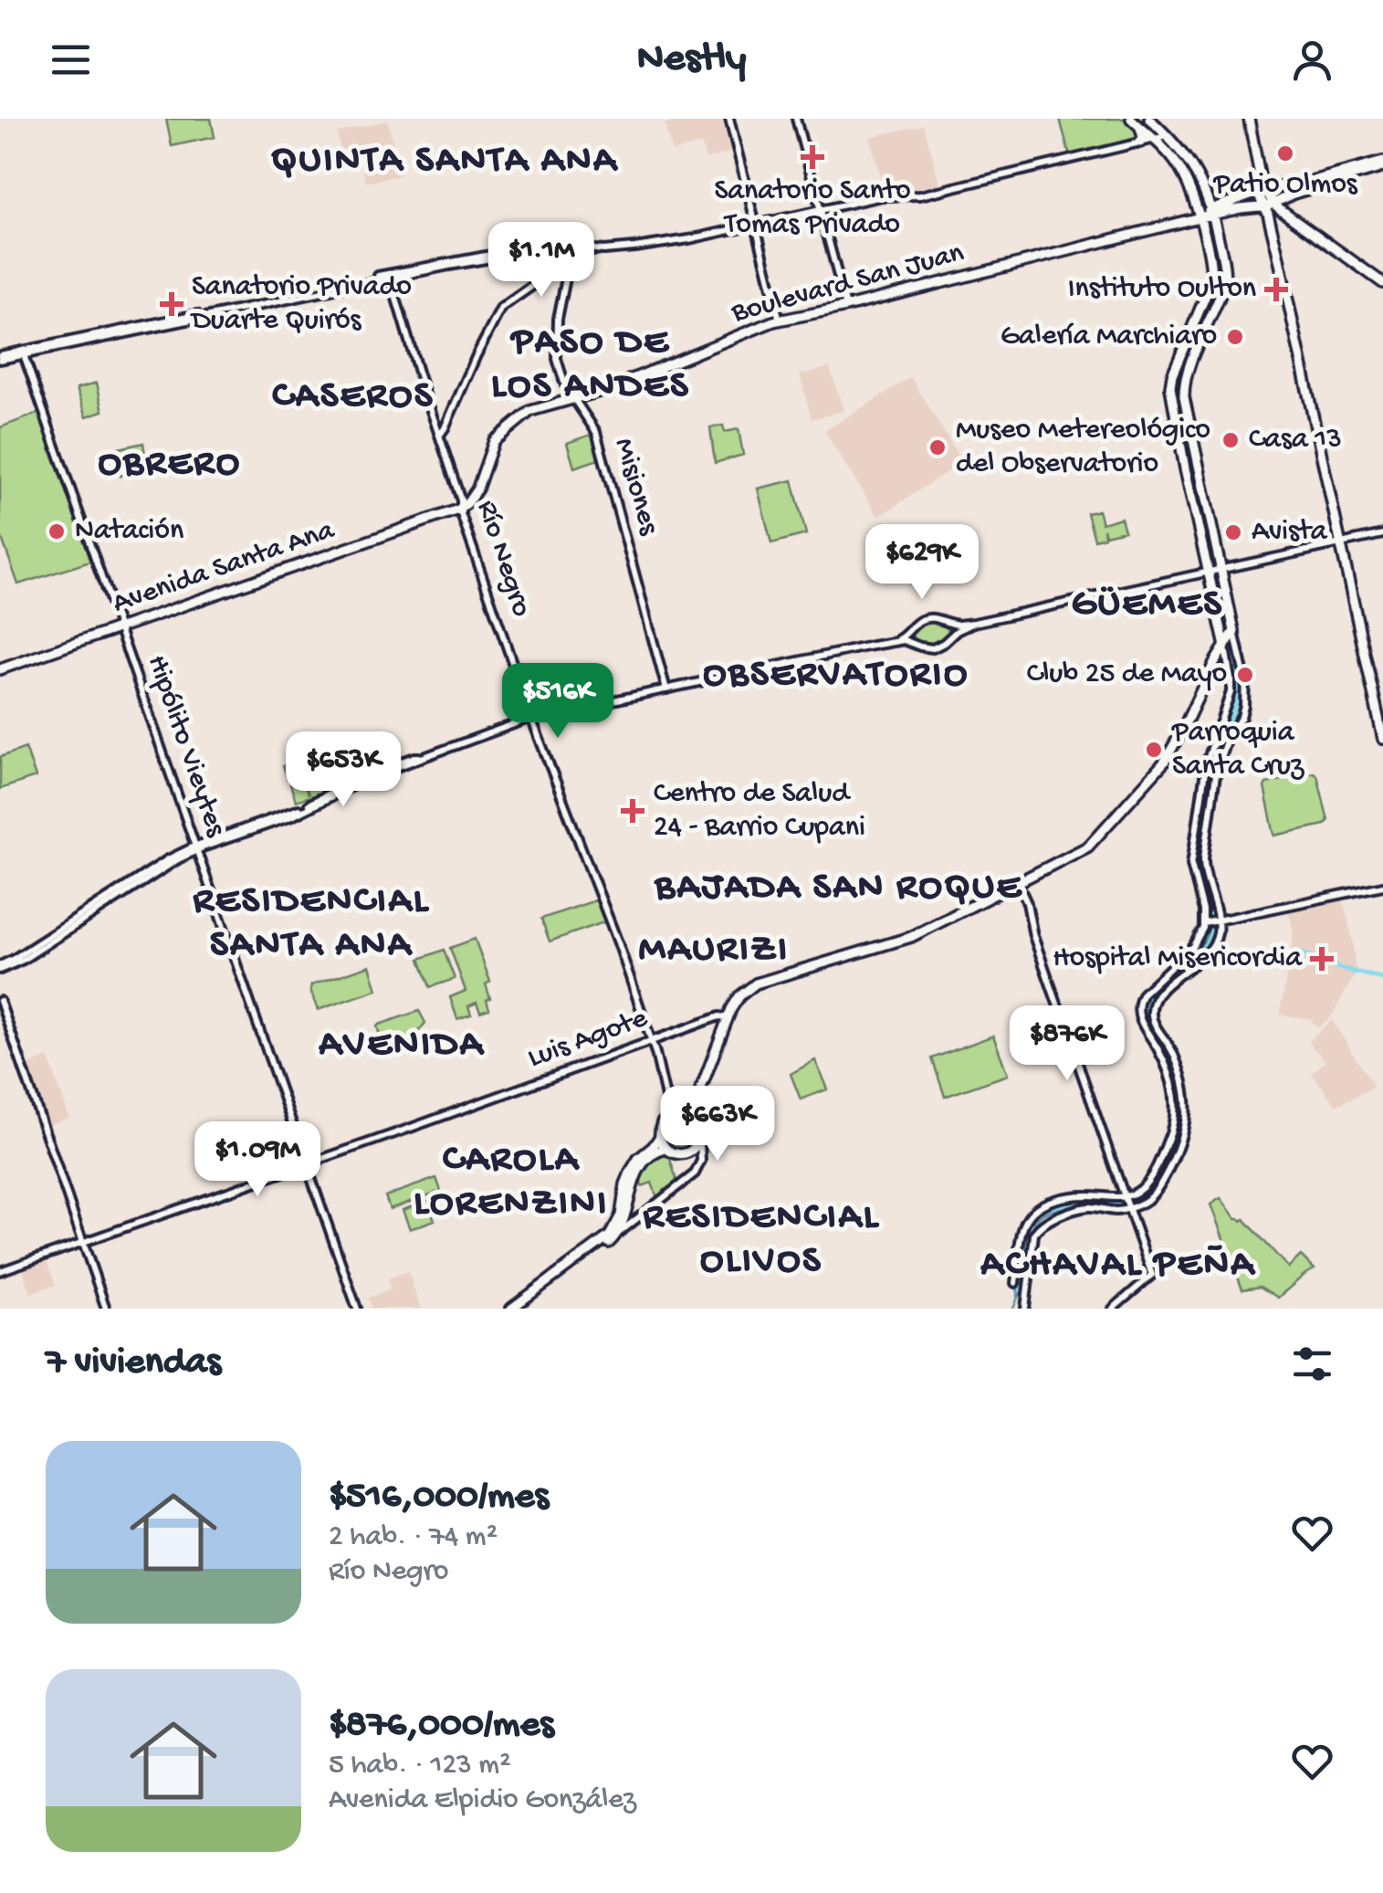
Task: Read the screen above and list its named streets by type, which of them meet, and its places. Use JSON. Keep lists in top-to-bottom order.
{
  "streets": {
    "main road": [
      "Boulevard San Juan",
      "Misiones",
      "Río Negro",
      "Avenida Santa Ana",
      "Hipólito Vieytes",
      "Luis Agote"
    ]
  },
  "crossings": [
    ["Boulevard San Juan", "Misiones"],
    ["Boulevard San Juan", "Río Negro"],
    ["Boulevard San Juan", "Avenida Santa Ana"],
    ["Río Negro", "Avenida Santa Ana"],
    ["Río Negro", "Luis Agote"],
    ["Avenida Santa Ana", "Hipólito Vieytes"],
    ["Hipólito Vieytes", "Luis Agote"]
  ],
  "districts": [
    "QUINTA SANTA ANA",
    "PASO DE LOS ANDES",
    "CASEROS",
    "OBRERO",
    "GÜEMES",
    "OBSERVATORIO",
    "BAJADA SAN ROQUE",
    "RESIDENCIAL SANTA ANA",
    "MAURIZI",
    "AVENIDA",
    "CAROLA LORENZINI",
    "RESIDENCIAL OLIVOS",
    "ACHAVAL PEÑA"
  ],
  "places": {
    "other": [
      "Patio Olmos",
      "Galería Marchiaro",
      "Casa 13",
      "Museo Metereológico del Observatorio",
      "Natación",
      "Avista",
      "Club 25 de Mayo",
      "Parroquia Santa Cruz"
    ],
    "health": [
      "Sanatorio Santo Tomas Privado",
      "Instituto Oulton",
      "Sanatorio Privado Duarte Quirós",
      "Centro de Salud 24 - Barrio Cupani",
      "Hospital Misericordia"
    ]
  },
  "page": {
    "header": "Nestly",
    "price": [
      "$1.1M",
      "$629K",
      "$516K",
      "$653K",
      "$876K",
      "$663K",
      "$1.09M"
    ],
    "heading": "7 viviendas",
    "list": [
      {
        "name": "$516,000/mes",
        "note": "2 hab. · 74 m² · Río Negro"
      },
      {
        "name": "$876,000/mes",
        "note": "5 hab. · 123 m² · Avenida Elpidio González"
      }
    ]
  }
}
